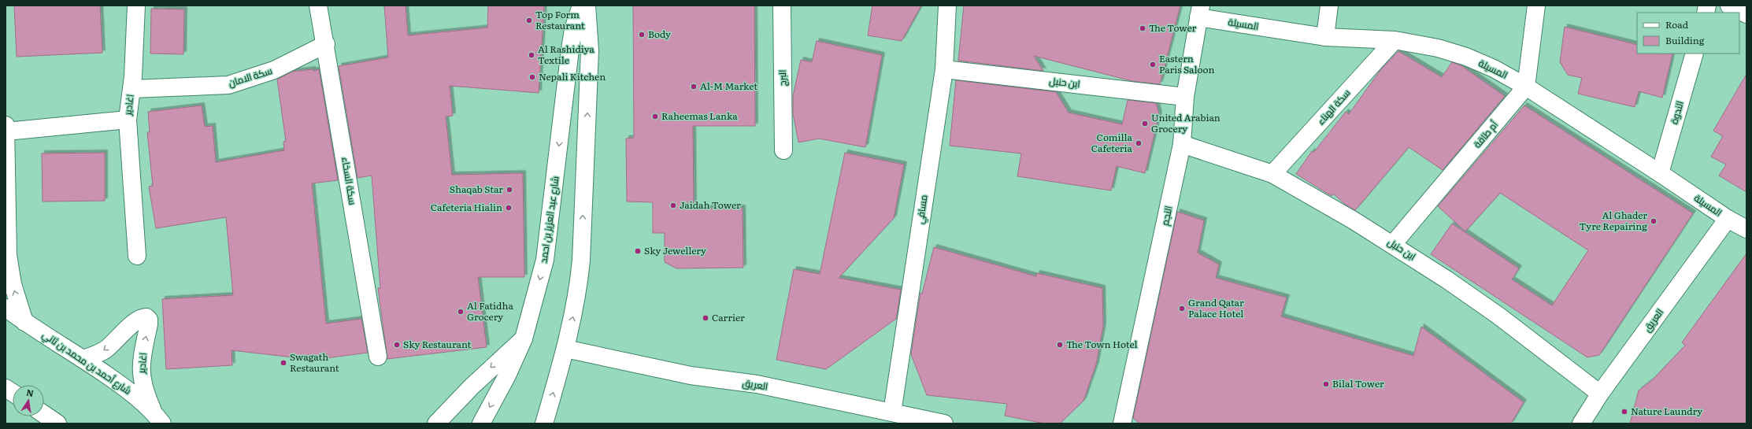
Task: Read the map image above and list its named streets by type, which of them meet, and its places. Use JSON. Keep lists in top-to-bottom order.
{
  "streets": {
    "street": [
      "المسيلة",
      "سكة الامان",
      "البرج",
      "ابن حنبل",
      "اغادير",
      "سكة الهناء",
      "الندوة",
      "أم طاقة",
      "سكة السخاء",
      "مسافي",
      "النجم",
      "شارع عبد العزيز بن احمد",
      "العريق",
      "شارع أحمد بن محمد بن ثاني"
    ]
  },
  "crossings": [
    ["المسيلة", "سكة الهناء"],
    ["المسيلة", "الندوة"],
    ["المسيلة", "أم طاقة"],
    ["المسيلة", "النجم"],
    ["المسيلة", "العريق"],
    ["سكة الامان", "اغادير"],
    ["سكة الامان", "سكة السخاء"],
    ["ابن حنبل", "سكة الهناء"],
    ["ابن حنبل", "أم طاقة"],
    ["ابن حنبل", "مسافي"],
    ["ابن حنبل", "النجم"],
    ["ابن حنبل", "العريق"],
    ["اغادير", "شارع أحمد بن محمد بن ثاني"],
    ["مسافي", "العريق"]
  ],
  "places": [
    "Top Form Restaurant",
    "The Tower",
    "Body",
    "Al Rashidiya Textile",
    "Eastern Paris Saloon",
    "Nepali Kitchen",
    "Al-M Market",
    "Raheemas Lanka",
    "United Arabian Grocery",
    "Comilla Cafeteria",
    "Shaqab Star",
    "Jaidah Tower",
    "Cafeteria Hialin",
    "Al Ghader Tyre Repairing",
    "Sky Jewellery",
    "Grand Qatar Palace Hotel",
    "Al Fatidha Grocery",
    "Carrier",
    "Sky Restaurant",
    "The Town Hotel",
    "Swagath Restaurant",
    "Bilal Tower",
    "Nature Laundry"
  ],
  "legend": ["Road", "Building"],
  "north": "top"
}
